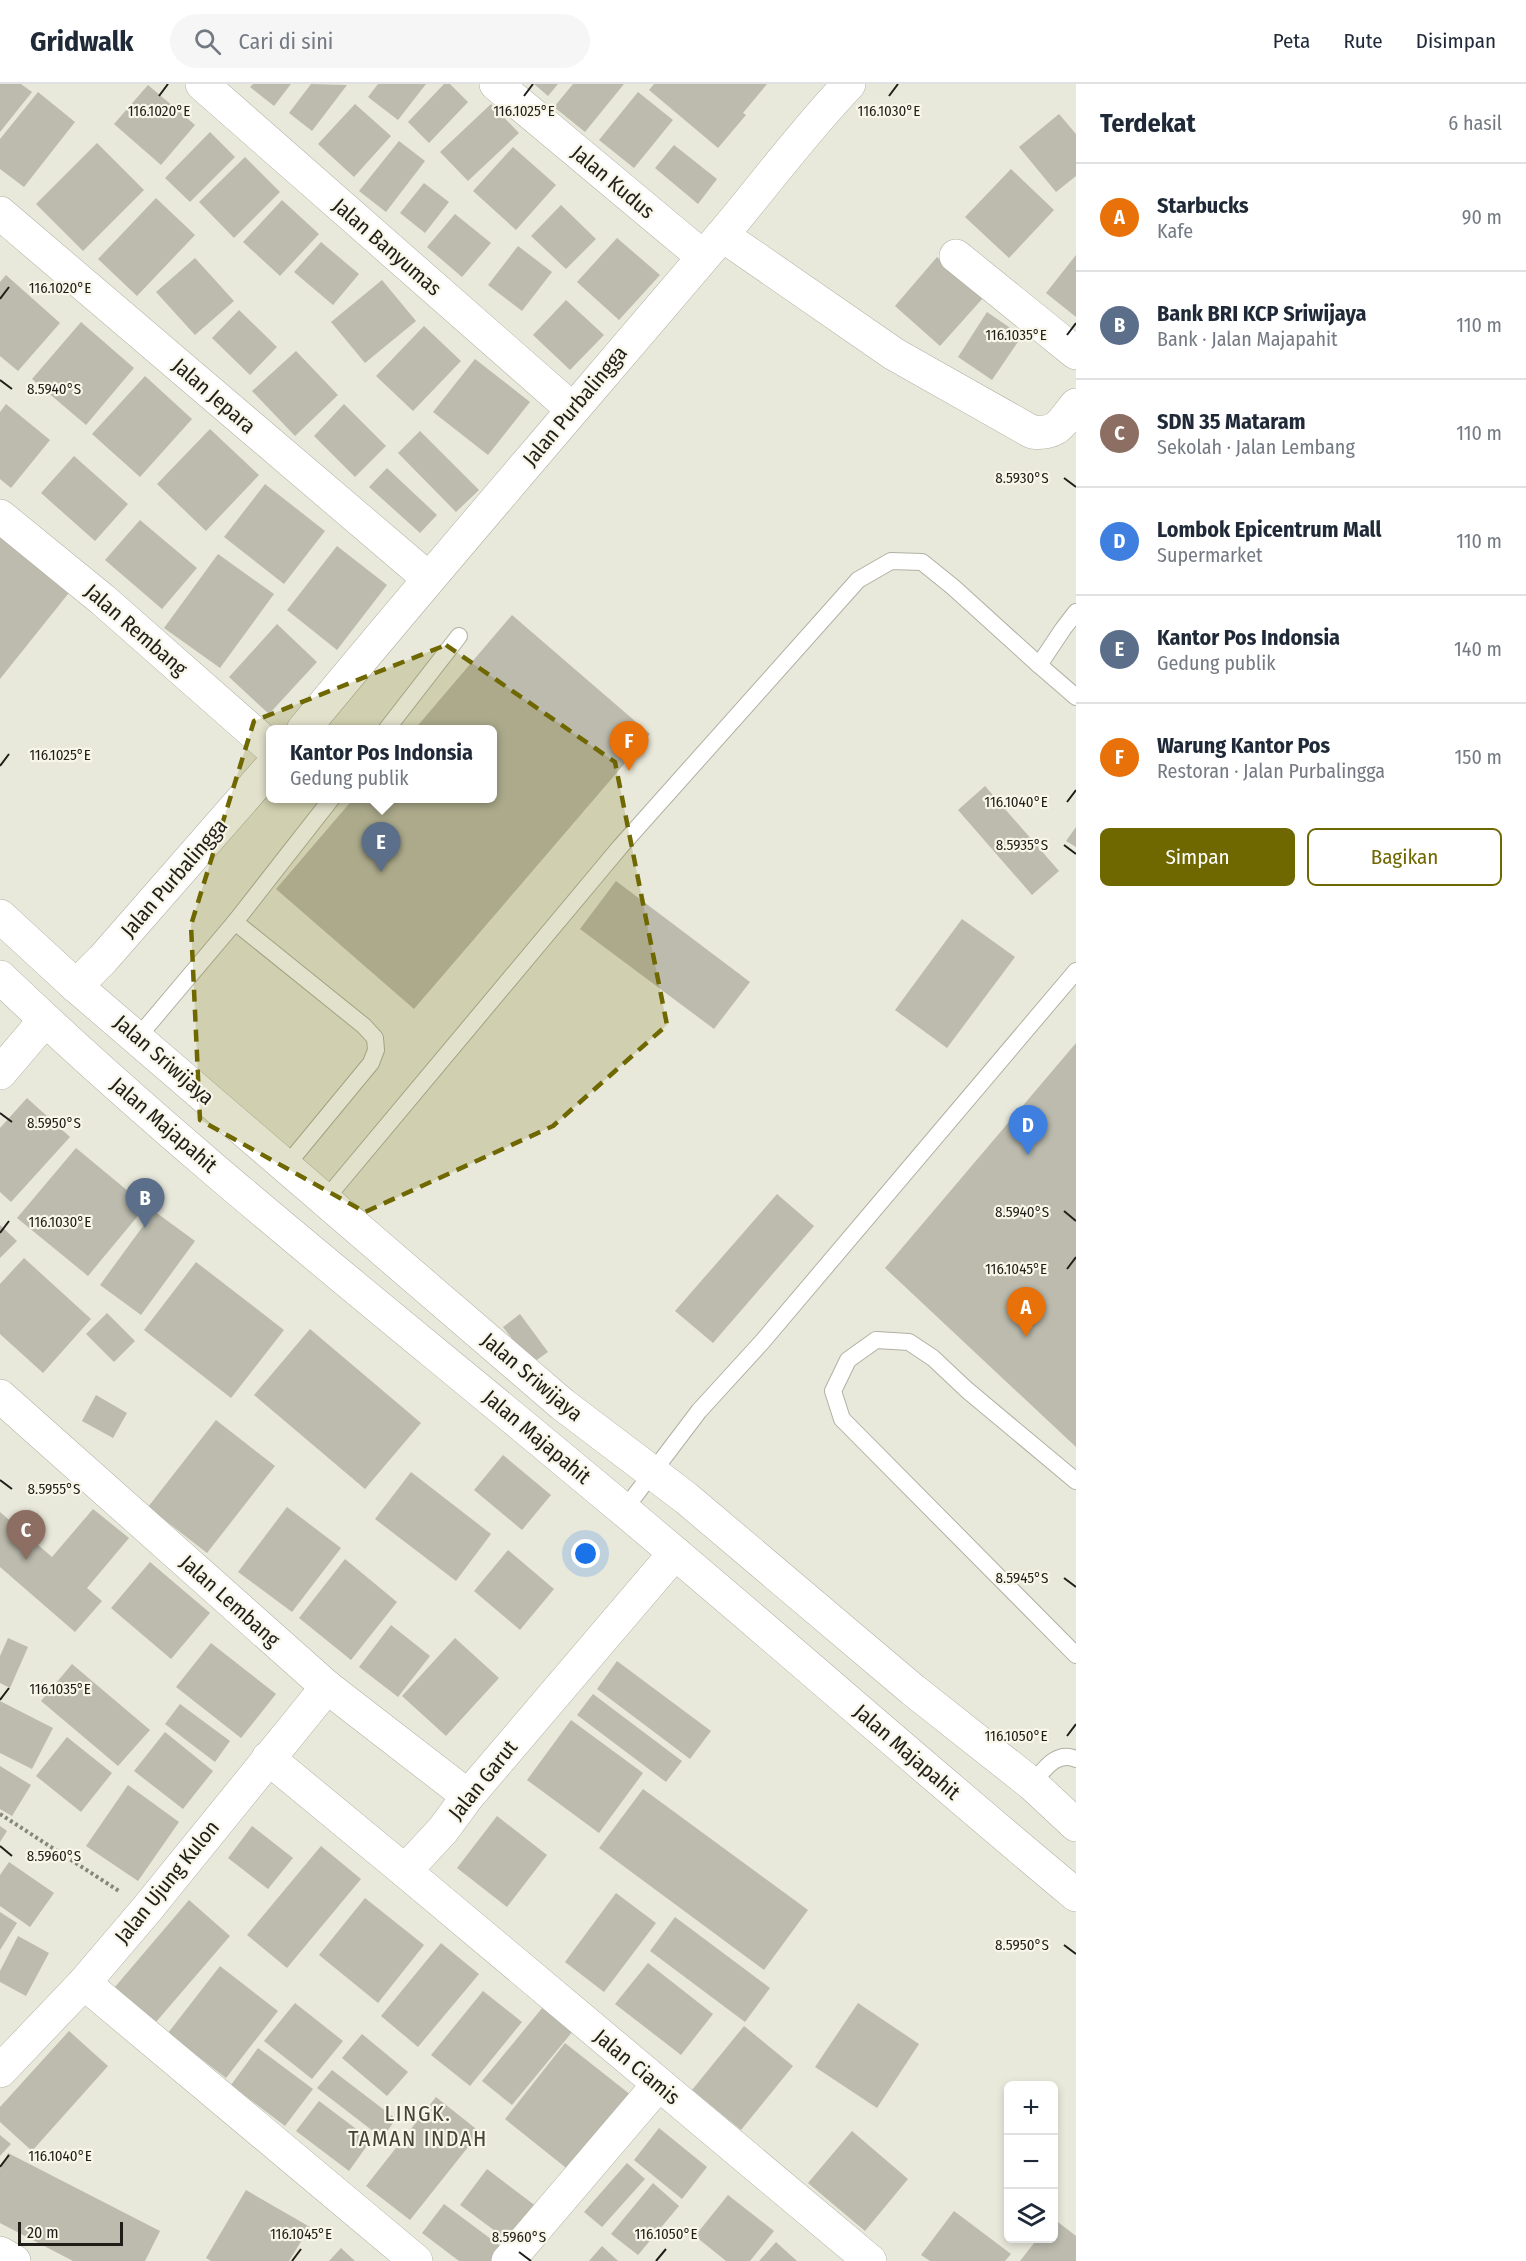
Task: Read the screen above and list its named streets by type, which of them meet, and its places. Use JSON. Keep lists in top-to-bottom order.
{
  "streets": {
    "street": [
      "Jalan Kudus",
      "Jalan Banyumas",
      "Jalan Jepara",
      "Jalan Purbalingga",
      "Jalan Rembang",
      "Jalan Sriwijaya",
      "Jalan Majapahit",
      "Jalan Lembang",
      "Jalan Garut",
      "Jalan Ujung Kulon",
      "Jalan Ciamis"
    ]
  },
  "crossings": [
    ["Jalan Kudus", "Jalan Purbalingga"],
    ["Jalan Banyumas", "Jalan Purbalingga"],
    ["Jalan Jepara", "Jalan Purbalingga"],
    ["Jalan Purbalingga", "Jalan Sriwijaya"],
    ["Jalan Majapahit", "Jalan Garut"],
    ["Jalan Lembang", "Jalan Garut"],
    ["Jalan Lembang", "Jalan Ujung Kulon"],
    ["Jalan Garut", "Jalan Ciamis"]
  ],
  "districts": ["LINGK. TAMAN INDAH"],
  "scale_bar": "20 m",
  "page": {
    "header": "Gridwalk",
    "search": "Cari di sini",
    "nav": ["Peta", "Rute", "Disimpan"],
    "heading": ["Terdekat", "6 hasil"],
    "list": [
      {
        "mark": "A",
        "name": "Starbucks",
        "note": "Kafe",
        "value": "90 m"
      },
      {
        "mark": "B",
        "name": "Bank BRI KCP Sriwijaya",
        "note": "Bank · Jalan Majapahit",
        "value": "110 m"
      },
      {
        "mark": "C",
        "name": "SDN 35 Mataram",
        "note": "Sekolah · Jalan Lembang",
        "value": "110 m"
      },
      {
        "mark": "D",
        "name": "Lombok Epicentrum Mall",
        "note": "Supermarket",
        "value": "110 m"
      },
      {
        "mark": "E",
        "name": "Kantor Pos Indonsia",
        "note": "Gedung publik",
        "value": "140 m"
      },
      {
        "mark": "F",
        "name": "Warung Kantor Pos",
        "note": "Restoran · Jalan Purbalingga",
        "value": "150 m"
      }
    ],
    "pins": [
      "F",
      "E",
      "D",
      "B",
      "A",
      "C"
    ],
    "popup": ["Kantor Pos Indonsia", "Gedung publik"],
    "buttons": ["Simpan", "Bagikan"],
    "map_buttons": ["+", "−"],
    "scale": "20 m"
  },
  "coordinates": [
    "116.1020°E",
    "116.1025°E",
    "116.1030°E",
    "116.1035°E",
    "8.5940°S",
    "8.5930°S",
    "116.1040°E",
    "8.5935°S",
    "8.5950°S",
    "116.1045°E",
    "8.5955°S",
    "8.5945°S",
    "116.1050°E",
    "8.5960°S"
  ]
}
